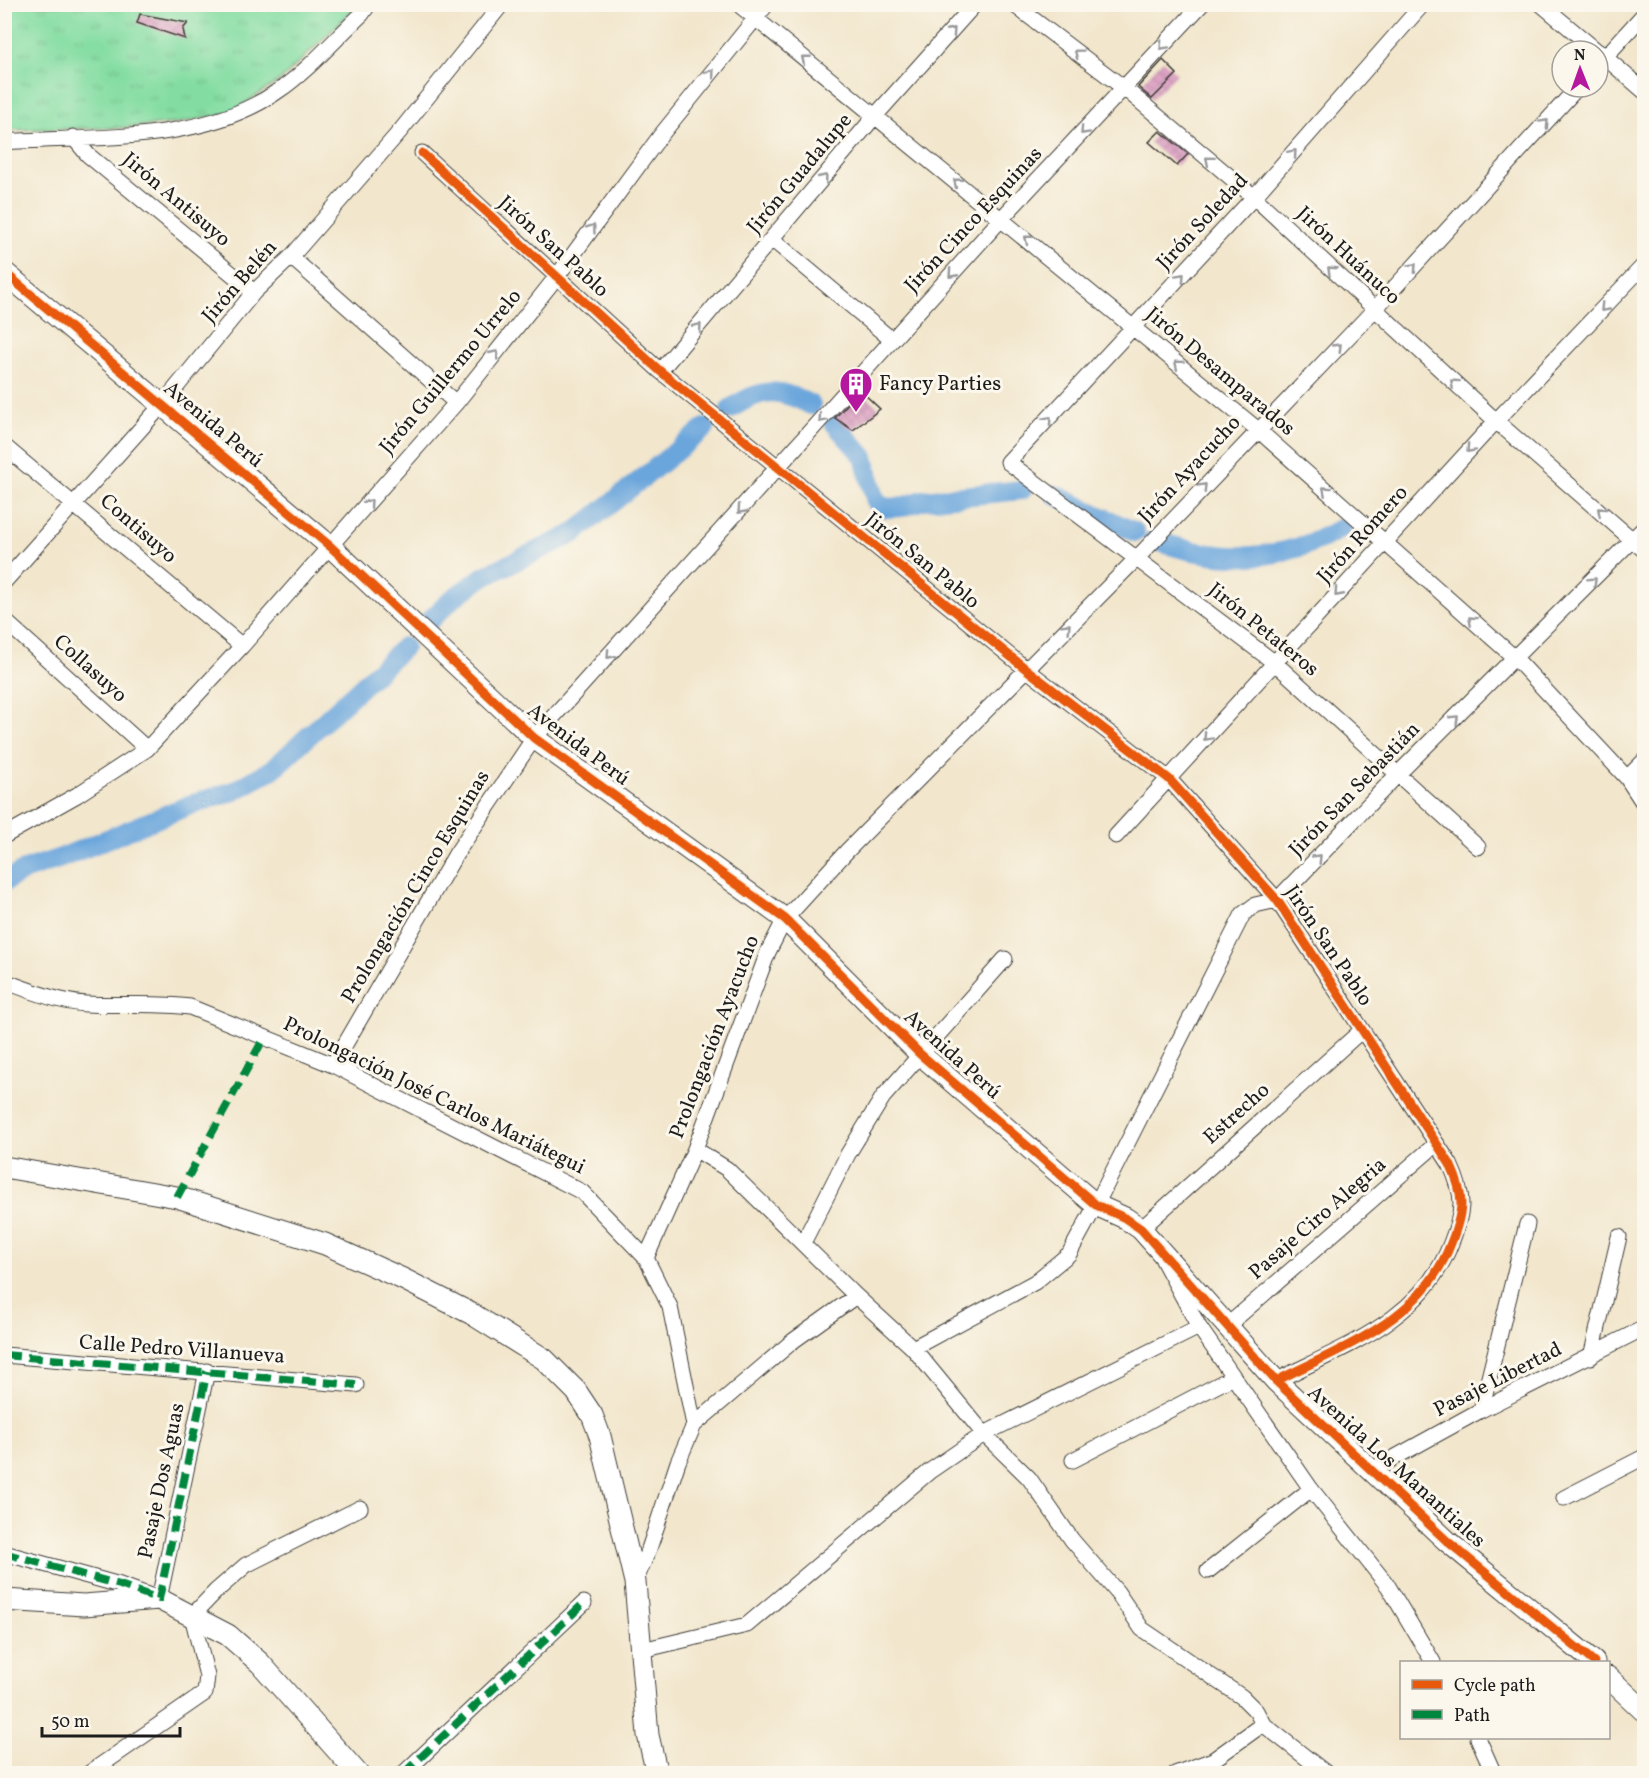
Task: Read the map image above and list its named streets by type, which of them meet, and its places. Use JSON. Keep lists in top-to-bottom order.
{
  "streets": {
    "street": [
      "Jirón Guadalupe",
      "Jirón Antisuyo",
      "Jirón Cinco Esquinas",
      "Jirón Soledad",
      "Jirón San Pablo",
      "Jirón Huánuco",
      "Jirón Belén",
      "Jirón Guillermo Urrelo",
      "Jirón Desamparados",
      "Avenida Perú",
      "Jirón Ayacucho",
      "Contisuyo",
      "Jirón Romero",
      "Jirón Petateros",
      "Collasuyo",
      "Jirón San Sebastián",
      "Prolongación Cinco Esquinas",
      "Prolongación Ayacucho",
      "Prolongación José Carlos Mariátegui",
      "Estrecho",
      "Pasaje Ciro Alegria",
      "Calle Pedro Villanueva",
      "Pasaje Libertad",
      "Avenida Los Manantiales",
      "Pasaje Dos Aguas"
    ]
  },
  "crossings": [
    ["Jirón Guadalupe", "Jirón San Pablo"],
    ["Jirón Guadalupe", "Jirón Desamparados"],
    ["Jirón Antisuyo", "Jirón Belén"],
    ["Jirón Cinco Esquinas", "Jirón San Pablo"],
    ["Jirón Cinco Esquinas", "Jirón Huánuco"],
    ["Jirón Cinco Esquinas", "Jirón Desamparados"],
    ["Jirón Cinco Esquinas", "Prolongación Cinco Esquinas"],
    ["Jirón Soledad", "Jirón Huánuco"],
    ["Jirón Soledad", "Jirón Desamparados"],
    ["Jirón Soledad", "Jirón Petateros"],
    ["Jirón San Pablo", "Jirón Guillermo Urrelo"],
    ["Jirón San Pablo", "Jirón Ayacucho"],
    ["Jirón San Pablo", "Jirón Romero"],
    ["Jirón San Pablo", "Jirón San Sebastián"],
    ["Jirón San Pablo", "Prolongación Cinco Esquinas"],
    ["Jirón San Pablo", "Prolongación Ayacucho"],
    ["Jirón San Pablo", "Estrecho"],
    ["Jirón San Pablo", "Pasaje Ciro Alegria"],
    ["Jirón San Pablo", "Avenida Los Manantiales"],
    ["Jirón Huánuco", "Jirón Ayacucho"],
    ["Jirón Huánuco", "Jirón Romero"],
    ["Jirón Huánuco", "Jirón San Sebastián"],
    ["Jirón Belén", "Avenida Perú"],
    ["Jirón Belén", "Contisuyo"],
    ["Jirón Guillermo Urrelo", "Jirón Desamparados"],
    ["Jirón Guillermo Urrelo", "Avenida Perú"],
    ["Jirón Guillermo Urrelo", "Contisuyo"],
    ["Jirón Guillermo Urrelo", "Collasuyo"],
    ["Jirón Desamparados", "Jirón Ayacucho"],
    ["Jirón Desamparados", "Jirón Romero"],
    ["Jirón Desamparados", "Jirón San Sebastián"],
    ["Avenida Perú", "Jirón San Sebastián"],
    ["Avenida Perú", "Prolongación Cinco Esquinas"],
    ["Avenida Perú", "Prolongación Ayacucho"],
    ["Avenida Perú", "Estrecho"],
    ["Avenida Perú", "Avenida Los Manantiales"],
    ["Jirón Ayacucho", "Jirón Petateros"],
    ["Jirón Ayacucho", "Prolongación Ayacucho"],
    ["Jirón Romero", "Jirón Petateros"],
    ["Jirón Petateros", "Jirón San Sebastián"],
    ["Prolongación Cinco Esquinas", "Prolongación José Carlos Mariátegui"],
    ["Prolongación Ayacucho", "Prolongación José Carlos Mariátegui"],
    ["Estrecho", "Avenida Los Manantiales"],
    ["Pasaje Ciro Alegria", "Avenida Los Manantiales"],
    ["Calle Pedro Villanueva", "Pasaje Dos Aguas"],
    ["Pasaje Libertad", "Avenida Los Manantiales"]
  ],
  "one_way": [
    "Jirón Guadalupe",
    "Jirón Cinco Esquinas",
    "Jirón Soledad",
    "Jirón Huánuco",
    "Jirón Guillermo Urrelo",
    "Jirón Desamparados",
    "Jirón Ayacucho",
    "Jirón Romero",
    "Jirón San Sebastián",
    "Prolongación Cinco Esquinas"
  ],
  "places": {
    "building": ["Fancy Parties"]
  },
  "legend": ["Cycle path", "Path"],
  "scale_bar": "50 m",
  "north": "top"
}
